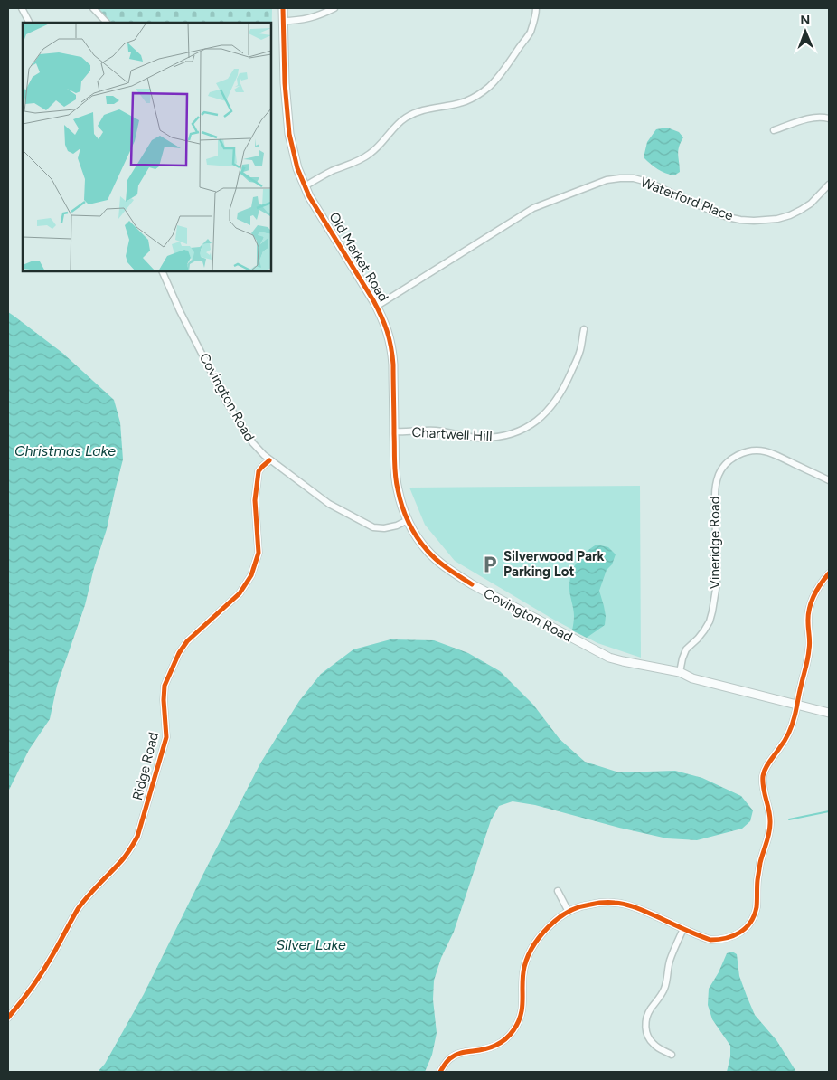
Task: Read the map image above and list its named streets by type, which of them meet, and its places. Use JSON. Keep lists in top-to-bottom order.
{
  "streets": {
    "street": [
      "Waterford Place",
      "Old Market Road",
      "Covington Road",
      "Chartwell Hill",
      "Vineridge Road",
      "Ridge Road"
    ]
  },
  "crossings": [
    ["Waterford Place", "Old Market Road"],
    ["Old Market Road", "Covington Road"],
    ["Old Market Road", "Chartwell Hill"],
    ["Covington Road", "Vineridge Road"],
    ["Covington Road", "Ridge Road"]
  ],
  "water": ["Christmas Lake", "Silver Lake"],
  "places": {
    "parking": ["Silverwood Park Parking Lot"]
  },
  "north": "top"
}
